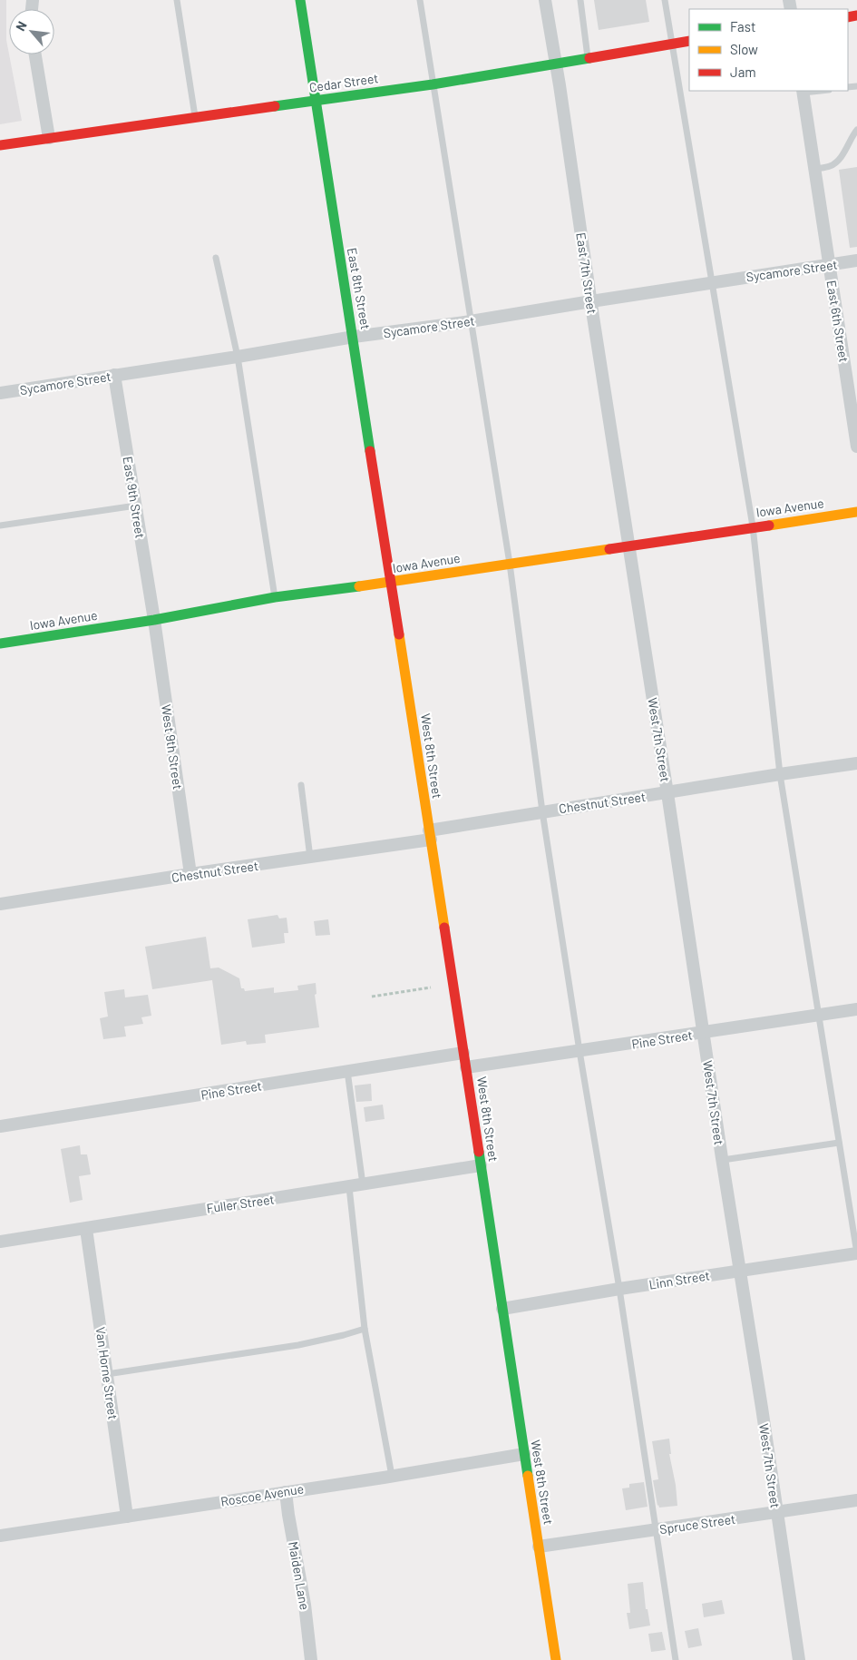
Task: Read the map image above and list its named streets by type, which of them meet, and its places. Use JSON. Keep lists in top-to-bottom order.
{
  "streets": {
    "main road": [
      "Cedar Street",
      "East 8th Street",
      "Iowa Avenue",
      "West 8th Street"
    ],
    "street": [
      "Sycamore Street",
      "East 7th Street",
      "East 6th Street",
      "East 9th Street",
      "West 7th Street",
      "West 9th Street",
      "Chestnut Street",
      "Pine Street",
      "Fuller Street",
      "Linn Street",
      "Van Horne Street",
      "Roscoe Avenue",
      "Spruce Street",
      "Maiden Lane"
    ]
  },
  "crossings": [
    ["Cedar Street", "East 7th Street"],
    ["Cedar Street", "East 8th Street"],
    ["Sycamore Street", "East 7th Street"],
    ["Sycamore Street", "East 8th Street"],
    ["Sycamore Street", "East 6th Street"],
    ["Sycamore Street", "East 9th Street"],
    ["East 7th Street", "Iowa Avenue"],
    ["East 7th Street", "West 7th Street"],
    ["East 8th Street", "Iowa Avenue"],
    ["East 8th Street", "West 8th Street"],
    ["East 9th Street", "Iowa Avenue"],
    ["East 9th Street", "West 9th Street"],
    ["Iowa Avenue", "West 7th Street"],
    ["Iowa Avenue", "West 9th Street"],
    ["Iowa Avenue", "West 8th Street"],
    ["West 7th Street", "Chestnut Street"],
    ["West 7th Street", "Pine Street"],
    ["West 7th Street", "Linn Street"],
    ["West 7th Street", "Spruce Street"],
    ["West 9th Street", "Chestnut Street"],
    ["West 8th Street", "Chestnut Street"],
    ["West 8th Street", "Pine Street"],
    ["West 8th Street", "Fuller Street"],
    ["West 8th Street", "Linn Street"],
    ["West 8th Street", "Roscoe Avenue"],
    ["West 8th Street", "Spruce Street"],
    ["Fuller Street", "Van Horne Street"],
    ["Van Horne Street", "Roscoe Avenue"],
    ["Roscoe Avenue", "Maiden Lane"]
  ],
  "legend": ["Fast", "Slow", "Jam"],
  "north": "top left"
}
